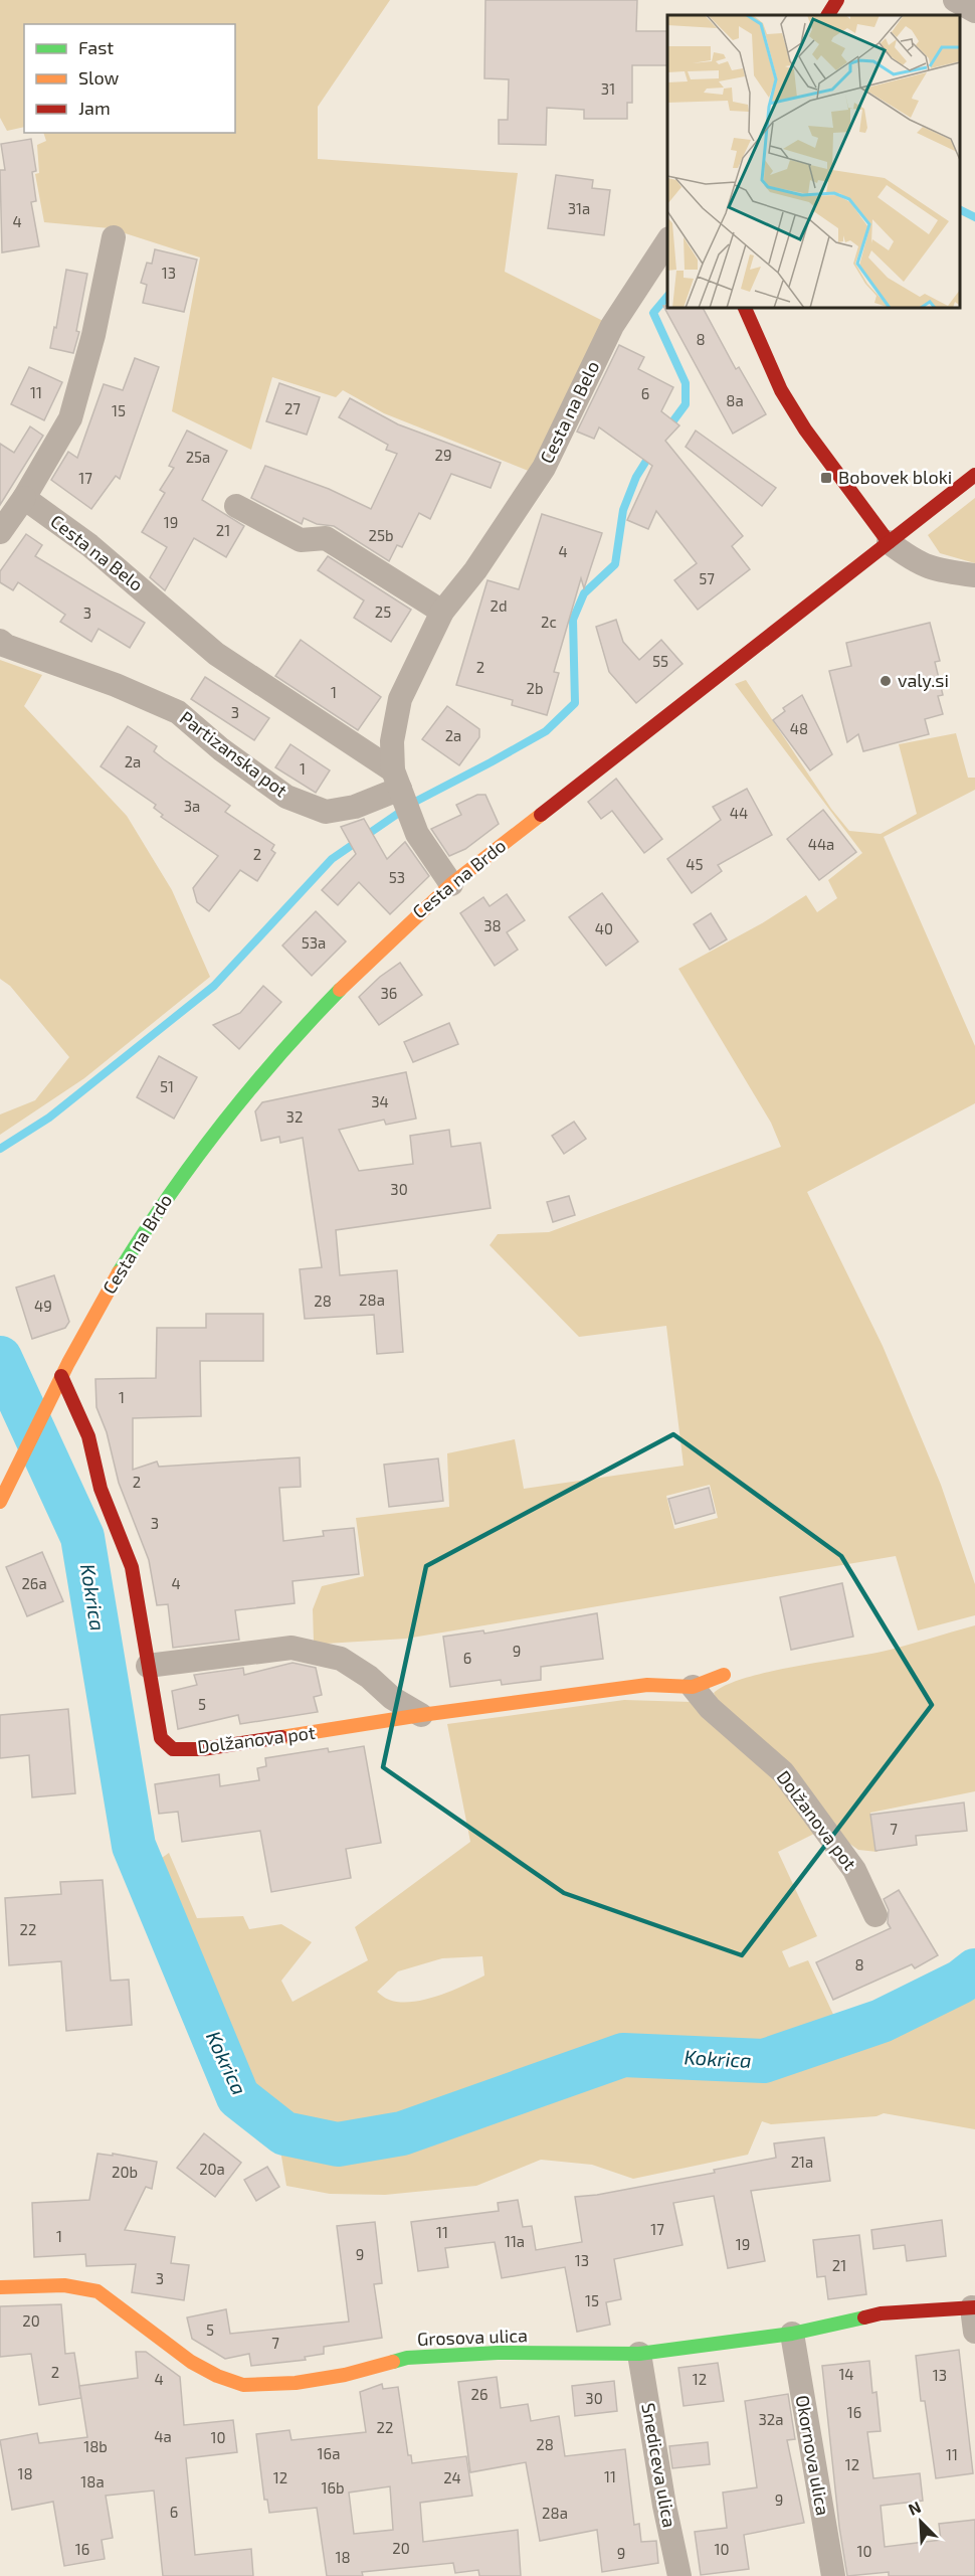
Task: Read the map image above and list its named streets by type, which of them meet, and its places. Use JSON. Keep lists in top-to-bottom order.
{
  "streets": {
    "street": [
      "Cesta na Belo",
      "Partizanska pot",
      "Cesta na Brdo",
      "Dolžanova pot",
      "Grosova ulica",
      "Okornova ulica",
      "Snediceva ulica"
    ]
  },
  "crossings": [
    ["Cesta na Belo", "Partizanska pot"],
    ["Cesta na Belo", "Cesta na Brdo"],
    ["Cesta na Brdo", "Dolžanova pot"],
    ["Grosova ulica", "Okornova ulica"],
    ["Grosova ulica", "Snediceva ulica"]
  ],
  "water": ["Kokrica"],
  "places": {
    "transit": ["Bobovek bloki"],
    "other": ["valy.si"]
  },
  "house_numbers": [
    "31",
    "31a",
    "4",
    "13",
    "8",
    "11",
    "6",
    "8a",
    "27",
    "15",
    "29",
    "25a",
    "17",
    "19",
    "21",
    "25b",
    "4",
    "57",
    "2d",
    "25",
    "3",
    "2c",
    "55",
    "2",
    "2b",
    "1",
    "3",
    "48",
    "2a",
    "2a",
    "1",
    "3a",
    "44",
    "44a",
    "2",
    "45",
    "53",
    "38",
    "40",
    "53a",
    "36",
    "51",
    "34",
    "32",
    "30",
    "28a",
    "28",
    "49",
    "1",
    "2",
    "3",
    "26a",
    "4",
    "9",
    "6",
    "5",
    "7",
    "22",
    "8",
    "21a",
    "20a",
    "20b",
    "17",
    "11",
    "1",
    "11a",
    "19",
    "9",
    "13",
    "21",
    "3",
    "15",
    "20",
    "5",
    "7",
    "2",
    "14",
    "13",
    "4",
    "12",
    "26",
    "30",
    "16",
    "32a",
    "22",
    "4a",
    "10",
    "28",
    "18b",
    "16a",
    "11",
    "12",
    "18",
    "11",
    "12",
    "24",
    "18a",
    "16b",
    "9",
    "6",
    "28a",
    "20",
    "16",
    "10",
    "10",
    "9",
    "18"
  ],
  "legend": ["Fast", "Slow", "Jam"],
  "north": "top left"
}
